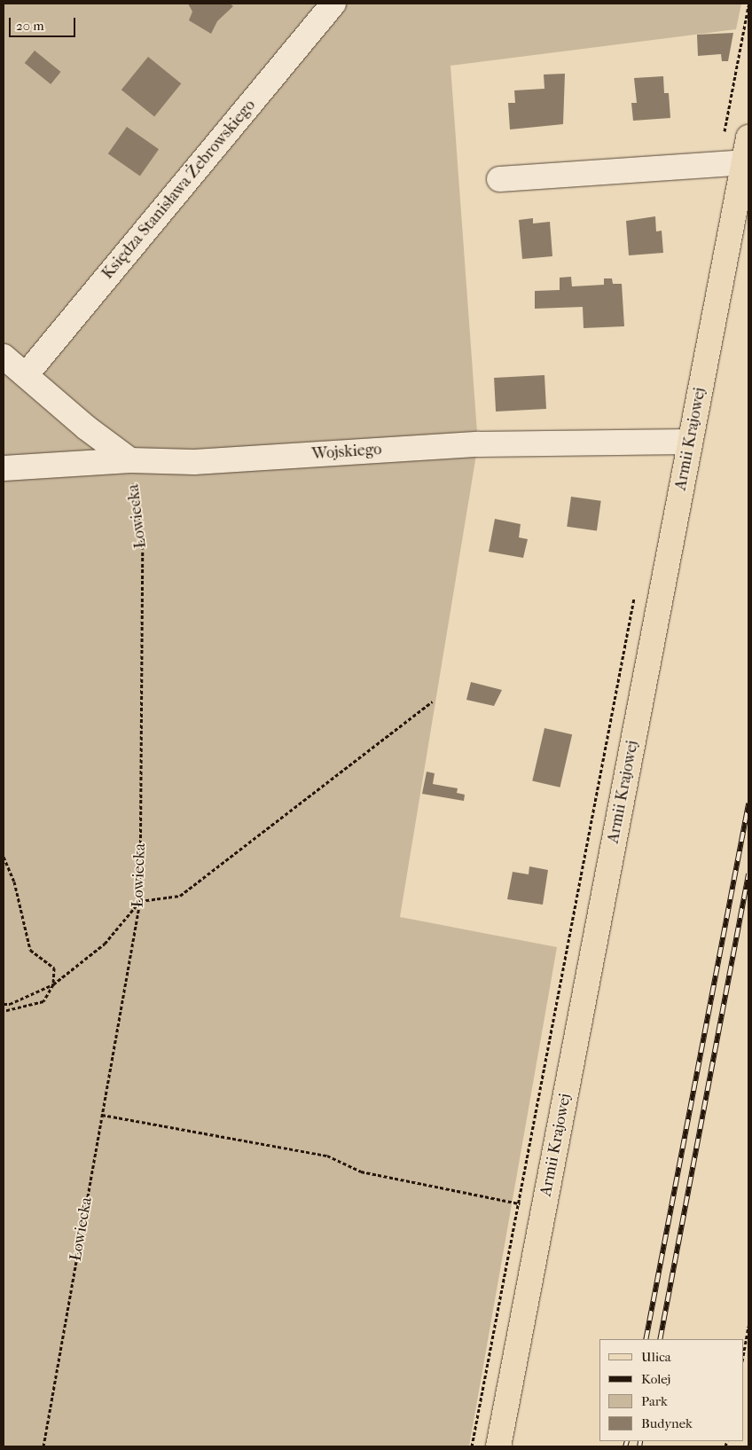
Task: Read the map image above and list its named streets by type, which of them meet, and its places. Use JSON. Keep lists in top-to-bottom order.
{
  "streets": {
    "main road": ["Armii Krajowej"],
    "street": ["Księdza Stanisława Żebrowskiego", "Wojskiego"],
    "path": ["Łowiecka"]
  },
  "crossings": [
    ["Armii Krajowej", "Wojskiego"],
    ["Wojskiego", "Łowiecka"]
  ],
  "legend": [
    "Ulica",
    "Kolej",
    "Park",
    "Budynek"
  ],
  "scale_bar": "20 m"
}
